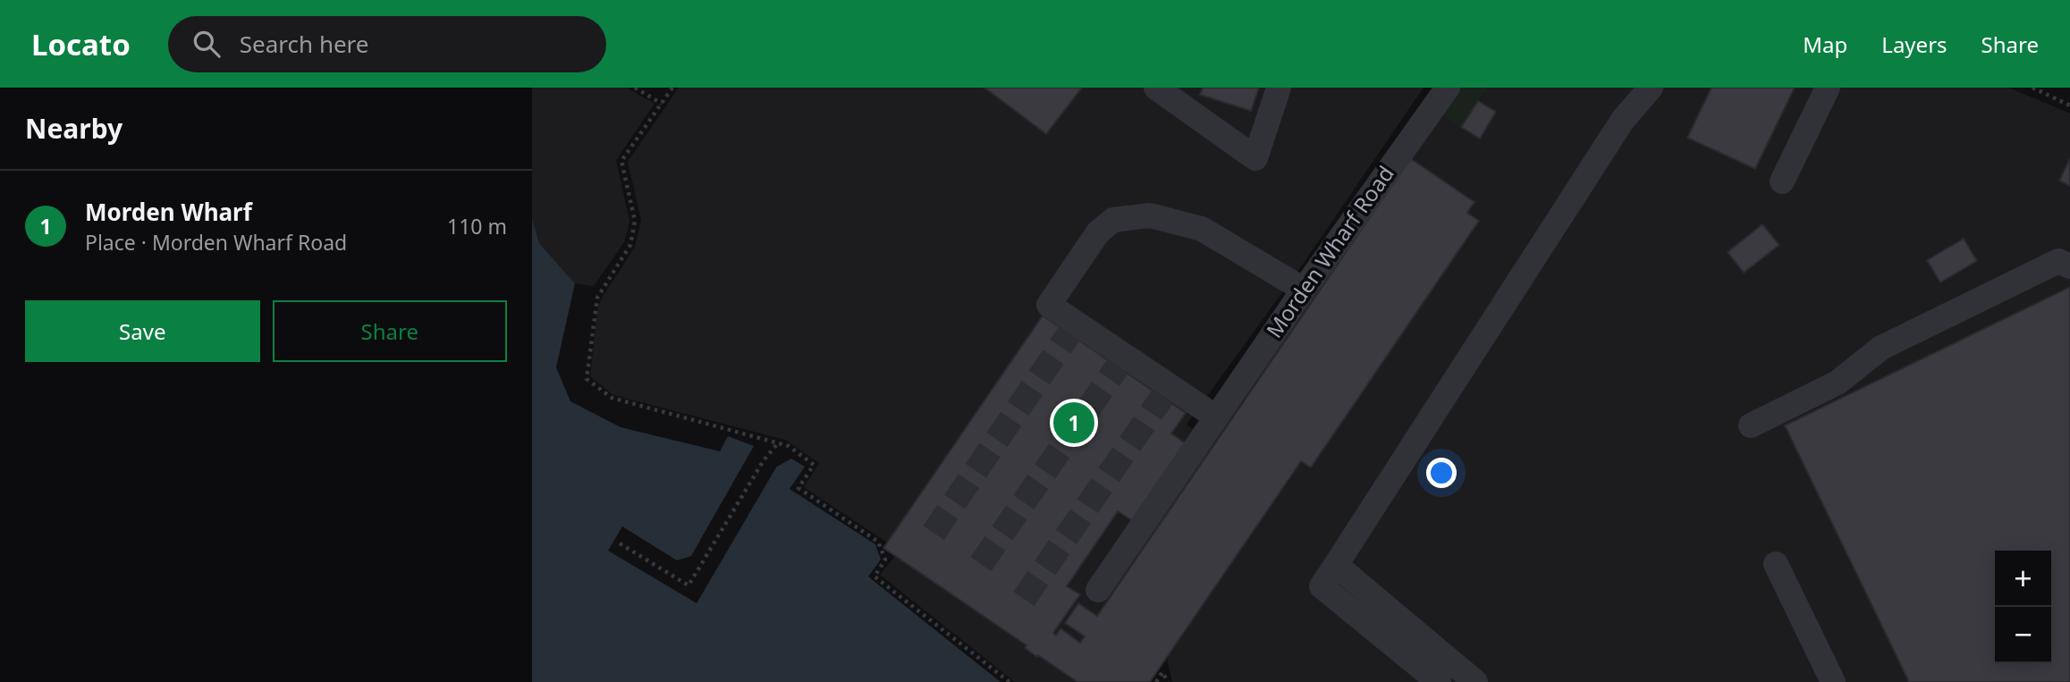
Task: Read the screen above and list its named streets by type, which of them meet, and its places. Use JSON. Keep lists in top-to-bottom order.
{
  "streets": {
    "street": ["Morden Wharf Road"]
  },
  "page": {
    "header": "Locato",
    "search": "Search here",
    "nav": ["Map", "Layers", "Share"],
    "heading": "Nearby",
    "list": [
      {
        "mark": "1",
        "name": "Morden Wharf",
        "note": "Place · Morden Wharf Road",
        "value": "110 m"
      }
    ],
    "buttons": ["Save", "Share"],
    "pins": "1",
    "map_buttons": ["+", "−"]
  }
}
